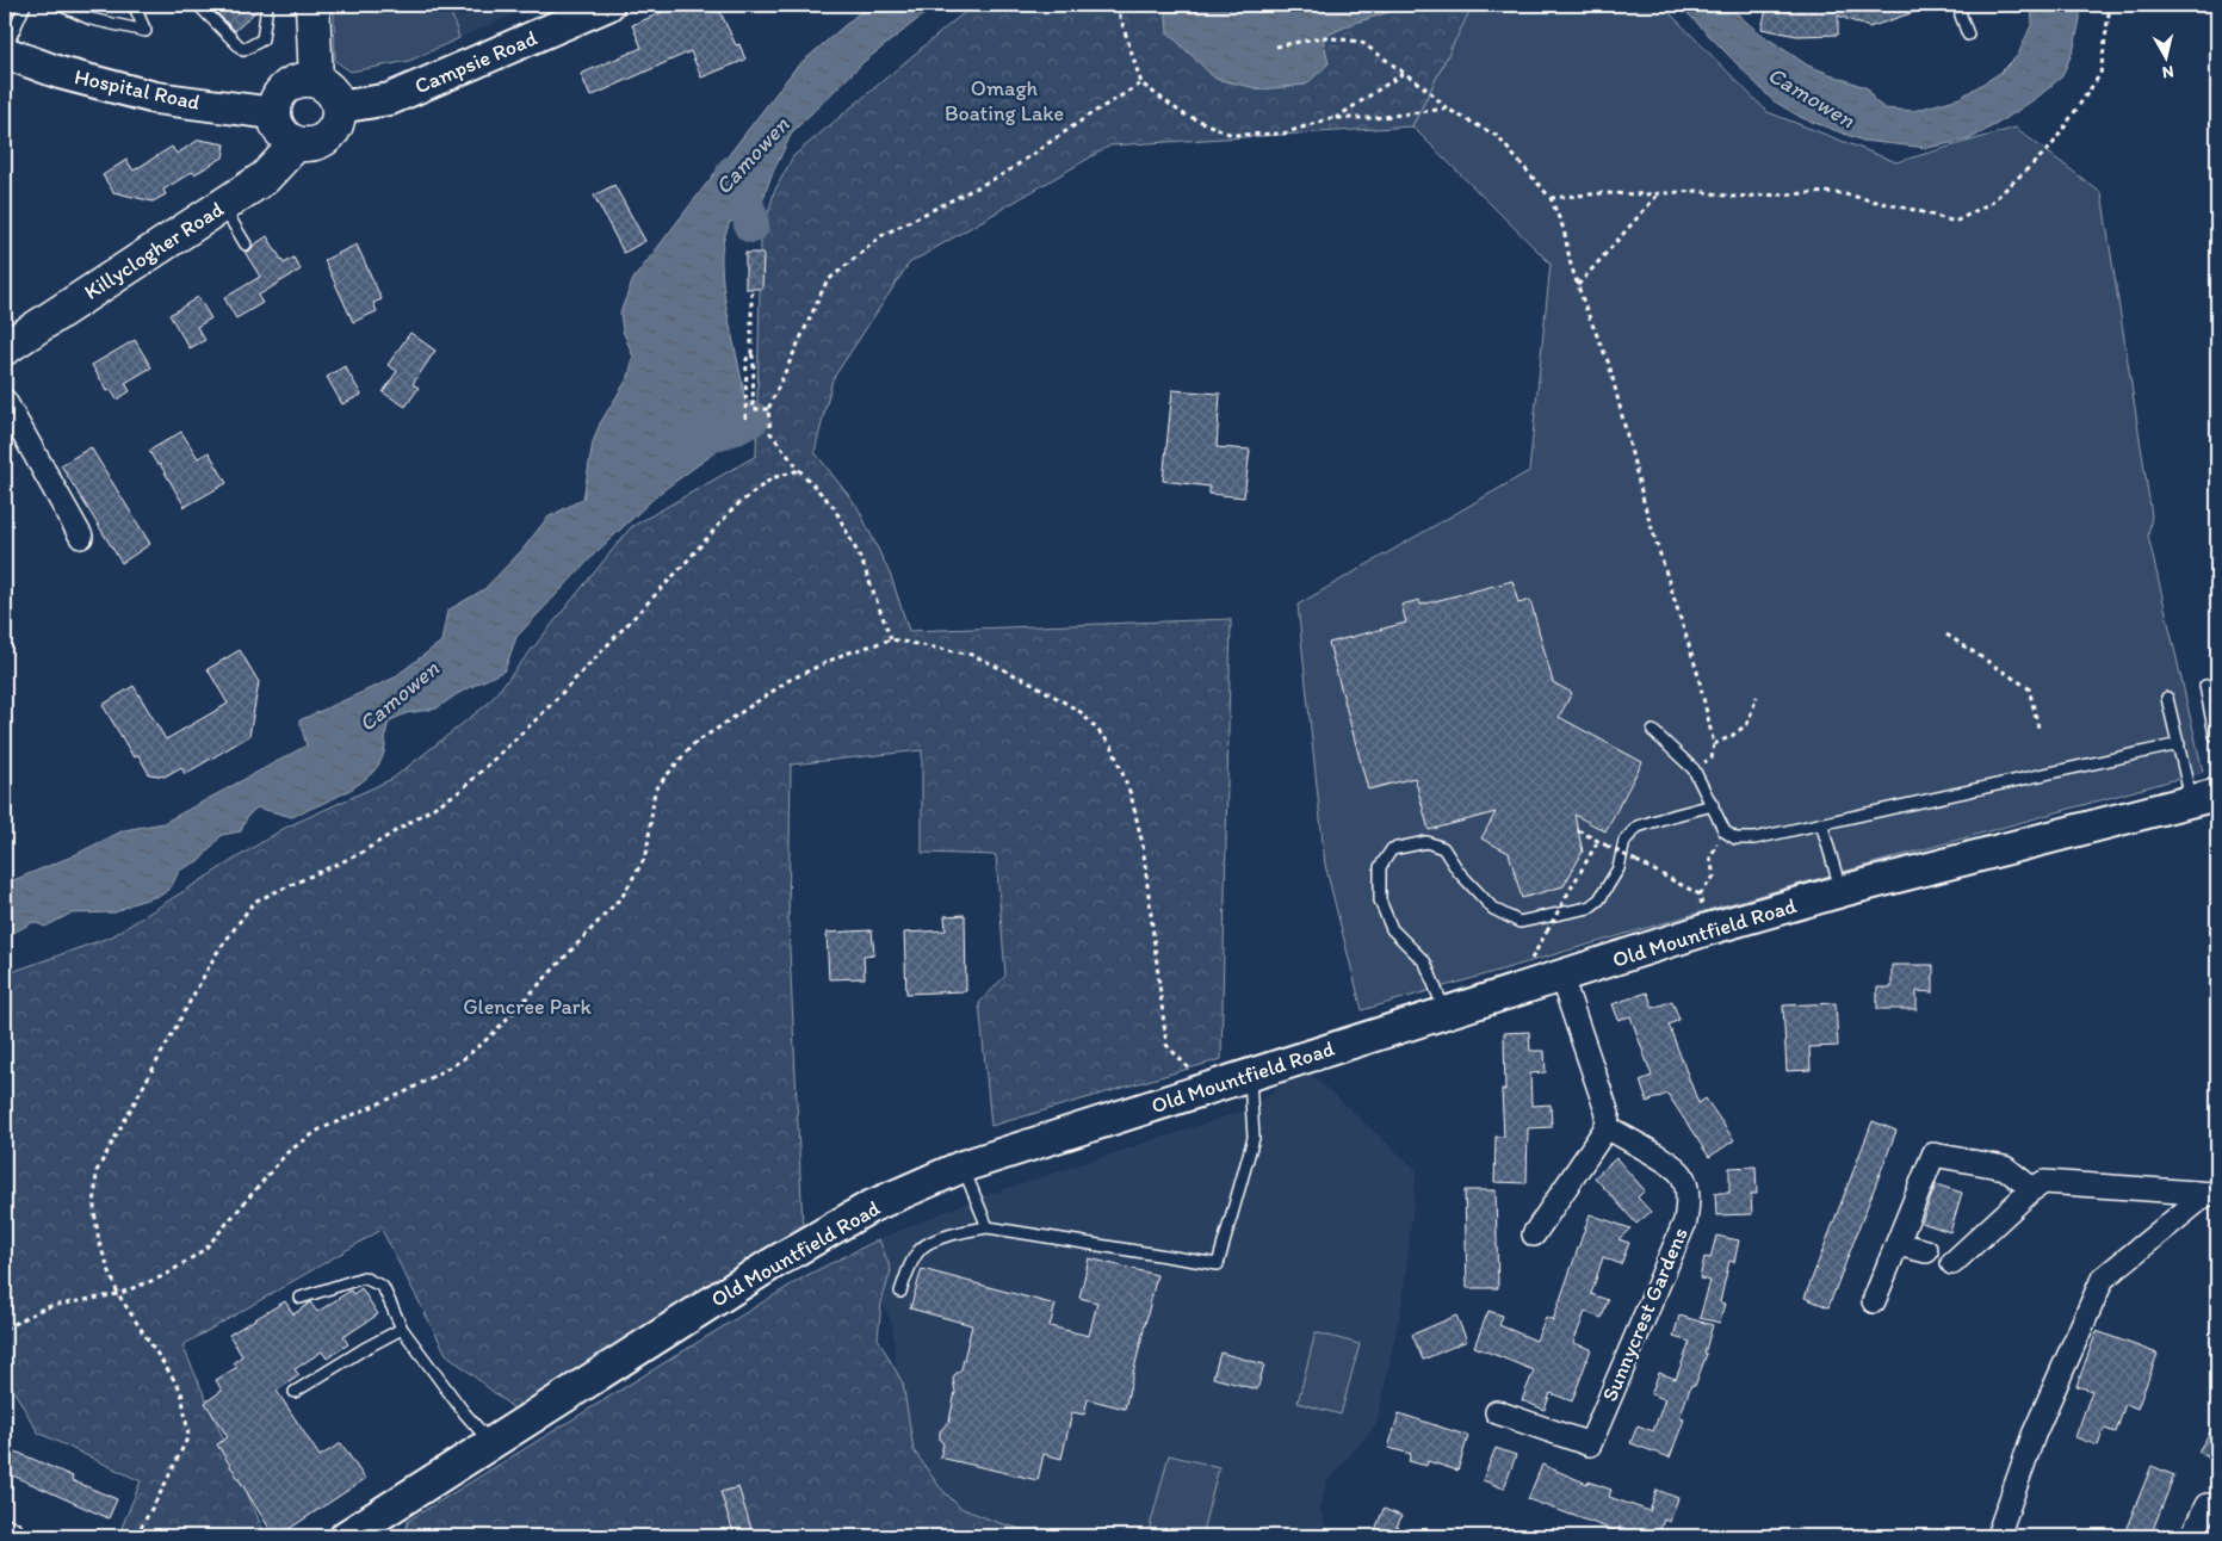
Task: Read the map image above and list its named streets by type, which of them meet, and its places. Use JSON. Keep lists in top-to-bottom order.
{
  "streets": {
    "highway": ["Killyclogher Road"],
    "street": [
      "Campsie Road",
      "Hospital Road",
      "Old Mountfield Road",
      "Sunnycrest Gardens"
    ]
  },
  "crossings": [
    ["Campsie Road", "Hospital Road"],
    ["Campsie Road", "Killyclogher Road"],
    ["Hospital Road", "Killyclogher Road"]
  ],
  "water": ["Camowen"],
  "parks": ["Omagh Boating Lake", "Glencree Park"],
  "north": "bottom"
}
